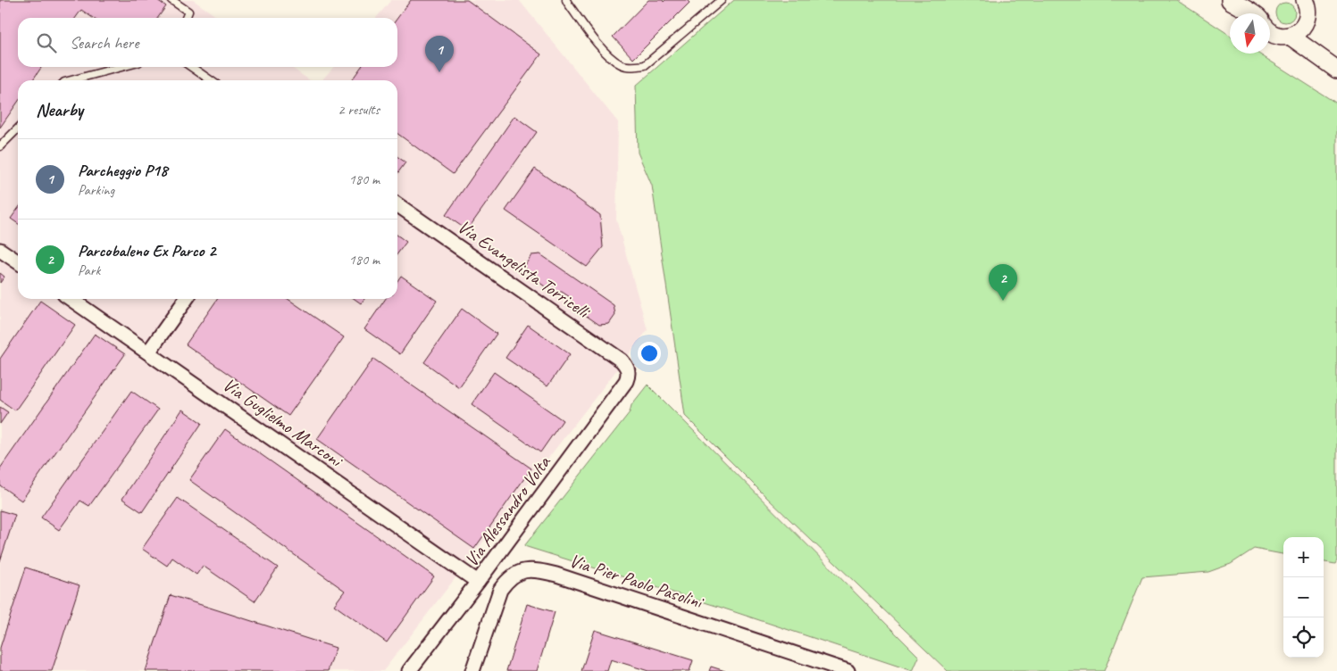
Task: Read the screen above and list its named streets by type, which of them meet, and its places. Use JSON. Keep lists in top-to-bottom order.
{
  "streets": {
    "street": [
      "Via Evangelista Torricelli",
      "Via Guglielmo Marconi",
      "Via Alessandro Volta",
      "Via Pier Paolo Pasolini"
    ]
  },
  "crossings": [
    ["Via Evangelista Torricelli", "Via Alessandro Volta"],
    ["Via Guglielmo Marconi", "Via Alessandro Volta"]
  ],
  "north": "bottom",
  "page": {
    "search": "Search here",
    "pins": ["1", "2"],
    "heading": ["Nearby", "2 results"],
    "list": [
      {
        "mark": "1",
        "name": "Parcheggio P18",
        "note": "Parking",
        "value": "180 m"
      },
      {
        "mark": "2",
        "name": "Parcobaleno Ex Parco 2",
        "note": "Park",
        "value": "180 m"
      }
    ],
    "map_buttons": ["+", "−"]
  }
}
